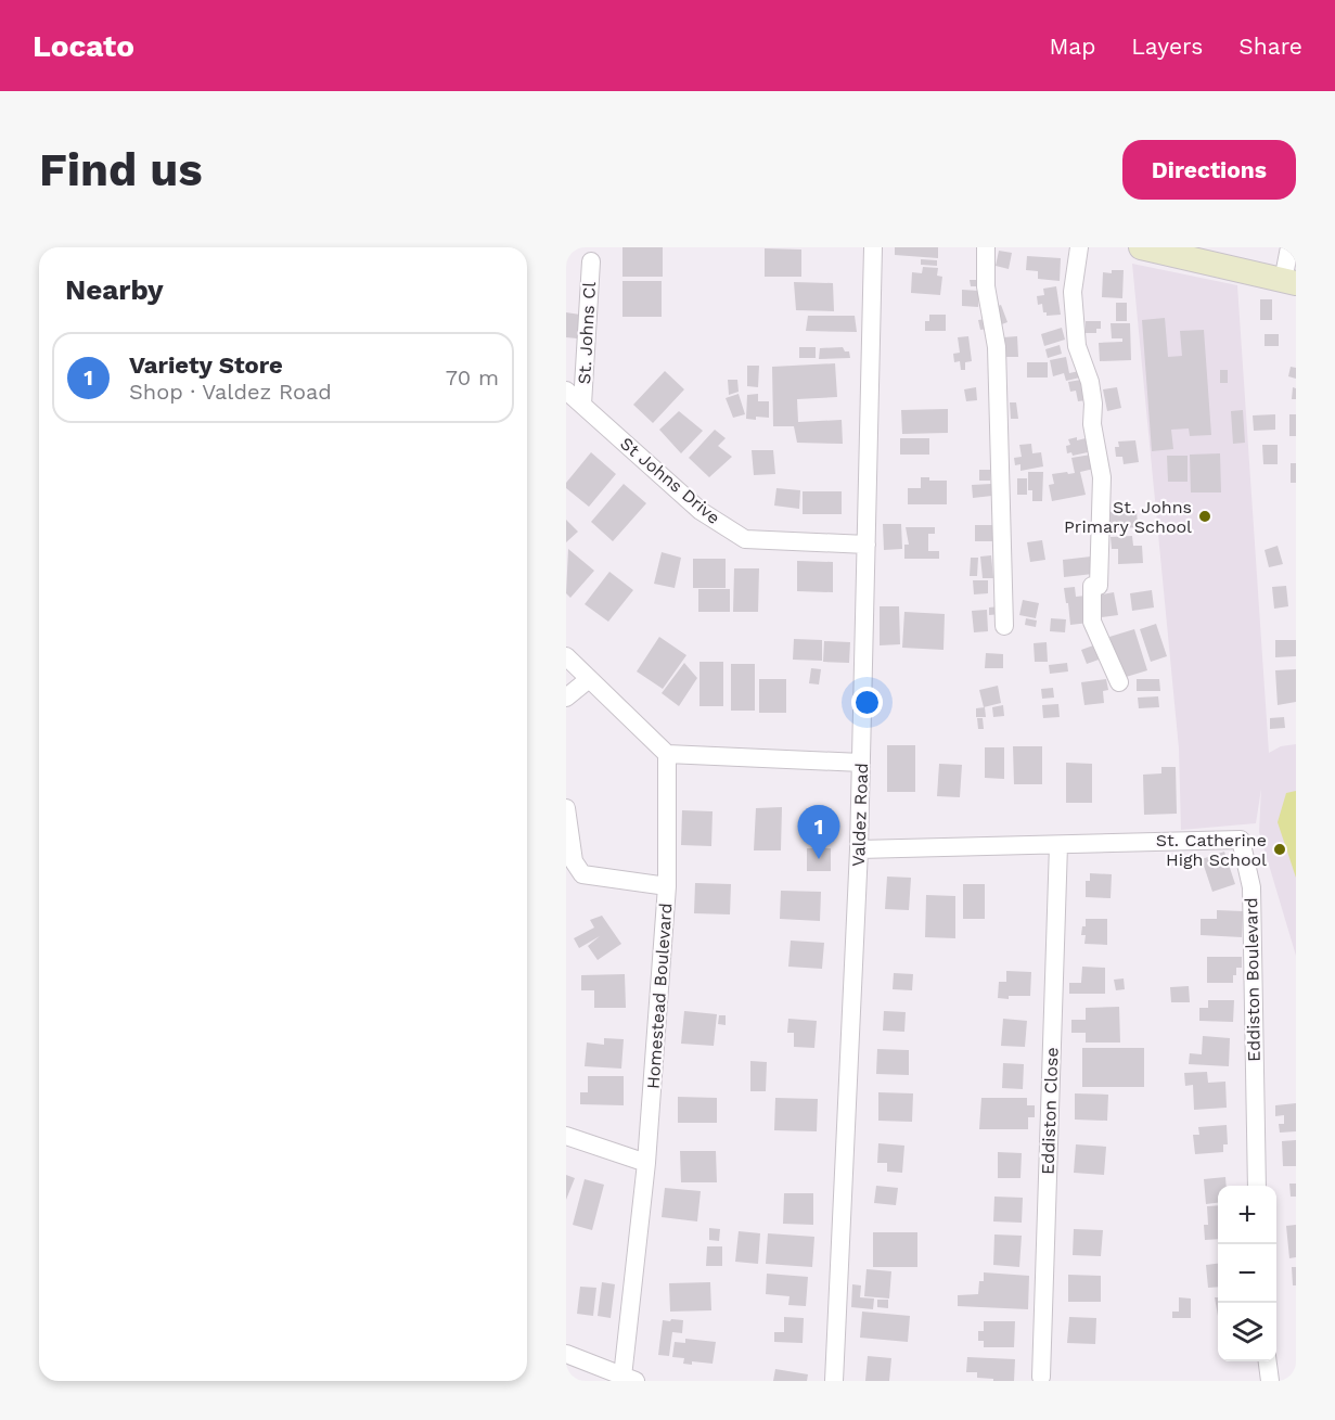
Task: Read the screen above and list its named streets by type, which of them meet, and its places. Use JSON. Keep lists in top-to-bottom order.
{
  "streets": {
    "street": [
      "St. Johns Cl",
      "St Johns Drive",
      "Valdez Road",
      "Eddiston Boulevard",
      "Homestead Boulevard",
      "Eddiston Close"
    ]
  },
  "crossings": [
    ["St. Johns Cl", "St Johns Drive"],
    ["St Johns Drive", "Valdez Road"],
    ["Valdez Road", "Eddiston Boulevard"],
    ["Eddiston Boulevard", "Eddiston Close"]
  ],
  "places": ["St. Johns Primary School", "St. Catherine High School"],
  "page": {
    "header": "Locato",
    "nav": ["Map", "Layers", "Share"],
    "buttons": "Directions",
    "title": "Find us",
    "heading": "Nearby",
    "list": [
      {
        "mark": "1",
        "name": "Variety Store",
        "note": "Shop · Valdez Road",
        "value": "70 m"
      }
    ],
    "pins": "1",
    "map_buttons": ["+", "−"]
  }
}
